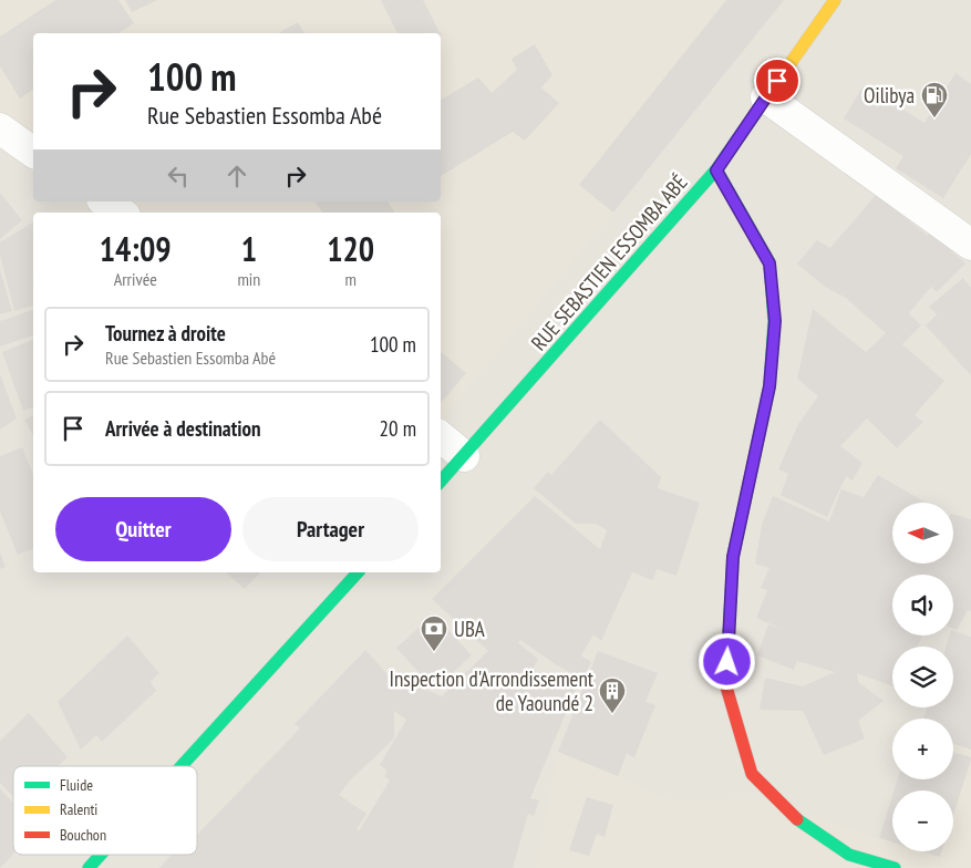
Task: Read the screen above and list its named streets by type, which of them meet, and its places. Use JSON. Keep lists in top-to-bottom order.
{
  "streets": {
    "main road": ["RUE SEBASTIEN ESSOMBA ABÉ"]
  },
  "places": {
    "fuel station": ["Oilibya"],
    "bank": ["UBA"],
    "building": ["Inspection d'Arrondissement de Yaoundé 2"]
  },
  "legend": ["Fluide", "Ralenti", "Bouchon"],
  "north": "left",
  "page": {
    "turn": ["100 m", "Rue Sebastien Essomba Abé"],
    "eta": [
      "14:09",
      "Arrivée",
      "1",
      "min",
      "120",
      "m"
    ],
    "list": [
      {
        "name": "Tournez à droite",
        "note": "Rue Sebastien Essomba Abé",
        "value": "100 m"
      },
      {
        "name": "Arrivée à destination",
        "value": "20 m"
      }
    ],
    "buttons": ["Quitter", "Partager"],
    "map_buttons": ["+", "−"]
  }
}
